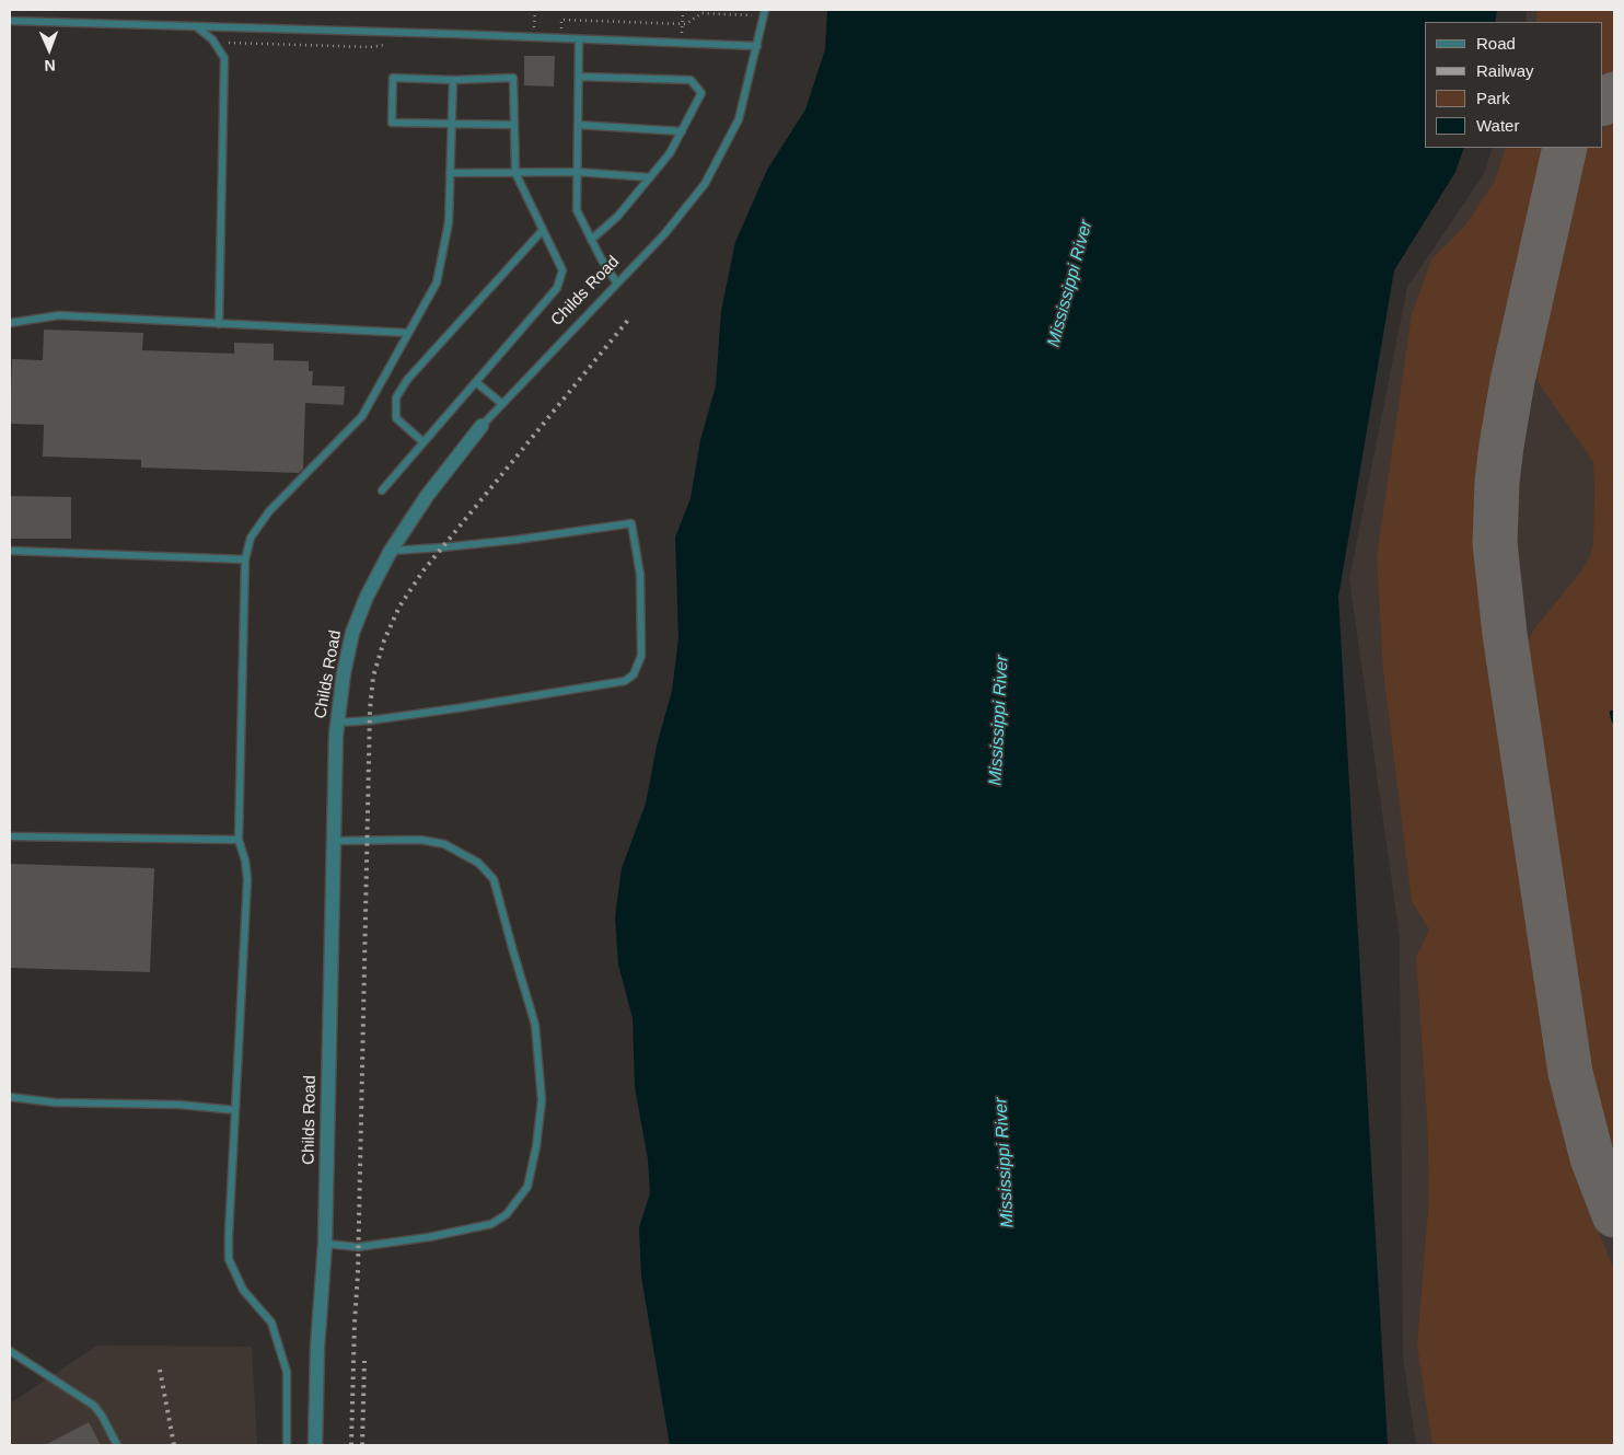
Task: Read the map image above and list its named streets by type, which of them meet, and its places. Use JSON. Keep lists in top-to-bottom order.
{
  "streets": {
    "street": ["Childs Road"]
  },
  "water": ["Mississippi River"],
  "legend": [
    "Road",
    "Railway",
    "Park",
    "Water"
  ],
  "north": "bottom"
}
